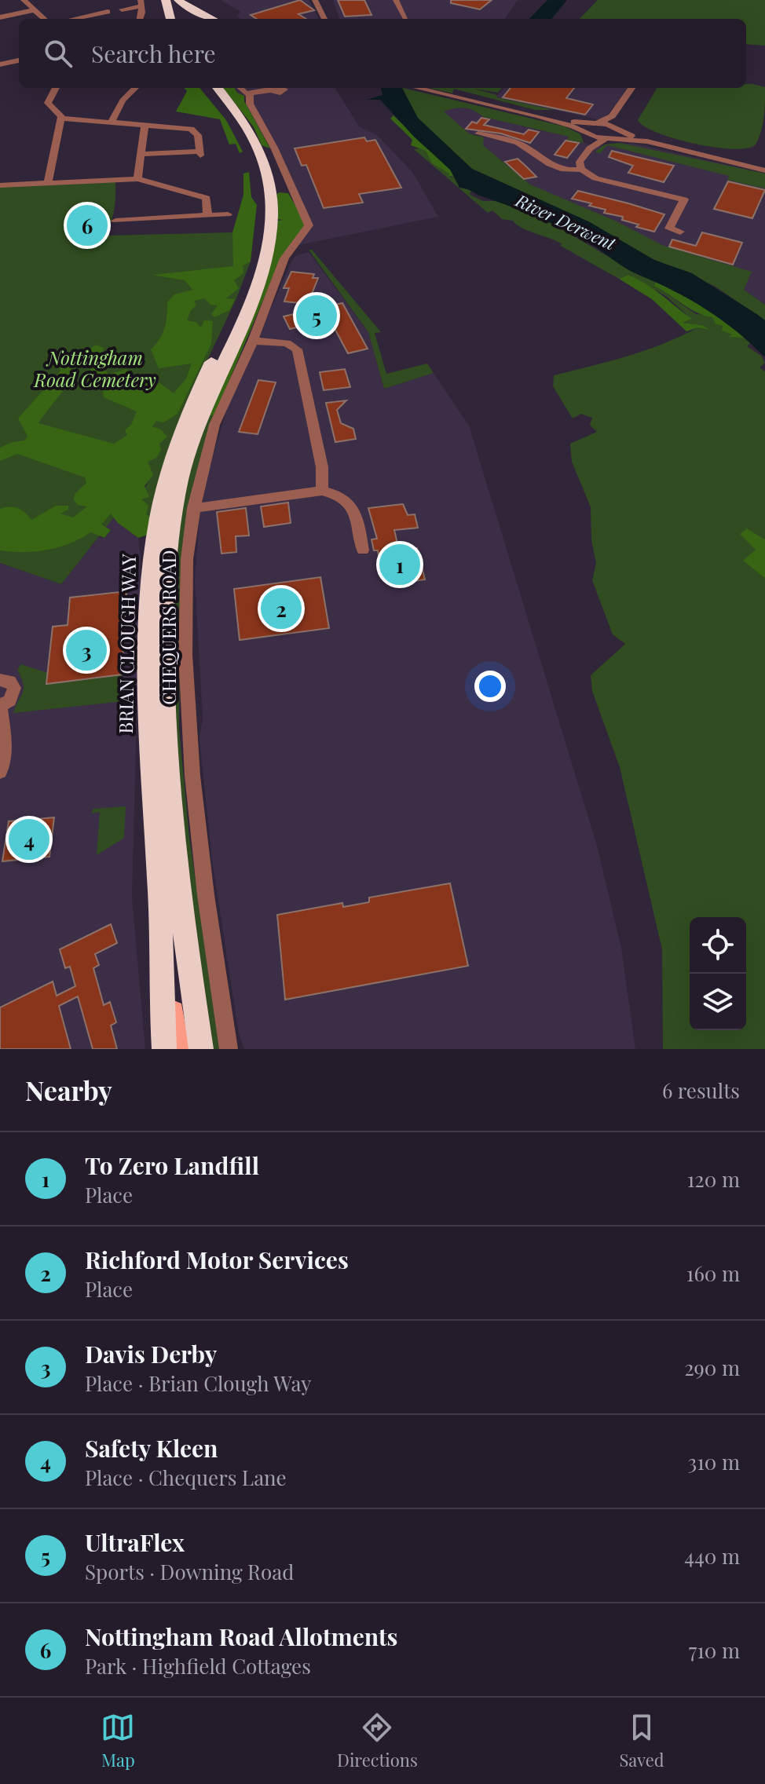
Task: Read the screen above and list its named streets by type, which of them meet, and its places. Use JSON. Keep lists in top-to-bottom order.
{
  "streets": {
    "highway": ["BRIAN CLOUGH WAY"],
    "street": ["CHEQUERS ROAD"]
  },
  "water": ["River Derwent"],
  "parks": ["Nottingham Road Cemetery"],
  "page": {
    "search": "Search here",
    "pins": [
      "6",
      "5",
      "1",
      "2",
      "3",
      "4"
    ],
    "heading": ["Nearby", "6 results"],
    "list": [
      {
        "mark": "1",
        "name": "To Zero Landfill",
        "note": "Place",
        "value": "120 m"
      },
      {
        "mark": "2",
        "name": "Richford Motor Services",
        "note": "Place",
        "value": "160 m"
      },
      {
        "mark": "3",
        "name": "Davis Derby",
        "note": "Place · Brian Clough Way",
        "value": "290 m"
      },
      {
        "mark": "4",
        "name": "Safety Kleen",
        "note": "Place · Chequers Lane",
        "value": "310 m"
      },
      {
        "mark": "5",
        "name": "UltraFlex",
        "note": "Sports · Downing Road",
        "value": "440 m"
      },
      {
        "mark": "6",
        "name": "Nottingham Road Allotments",
        "note": "Park · Highfield Cottages",
        "value": "710 m"
      }
    ],
    "nav": ["Map", "Directions", "Saved"]
  }
}
